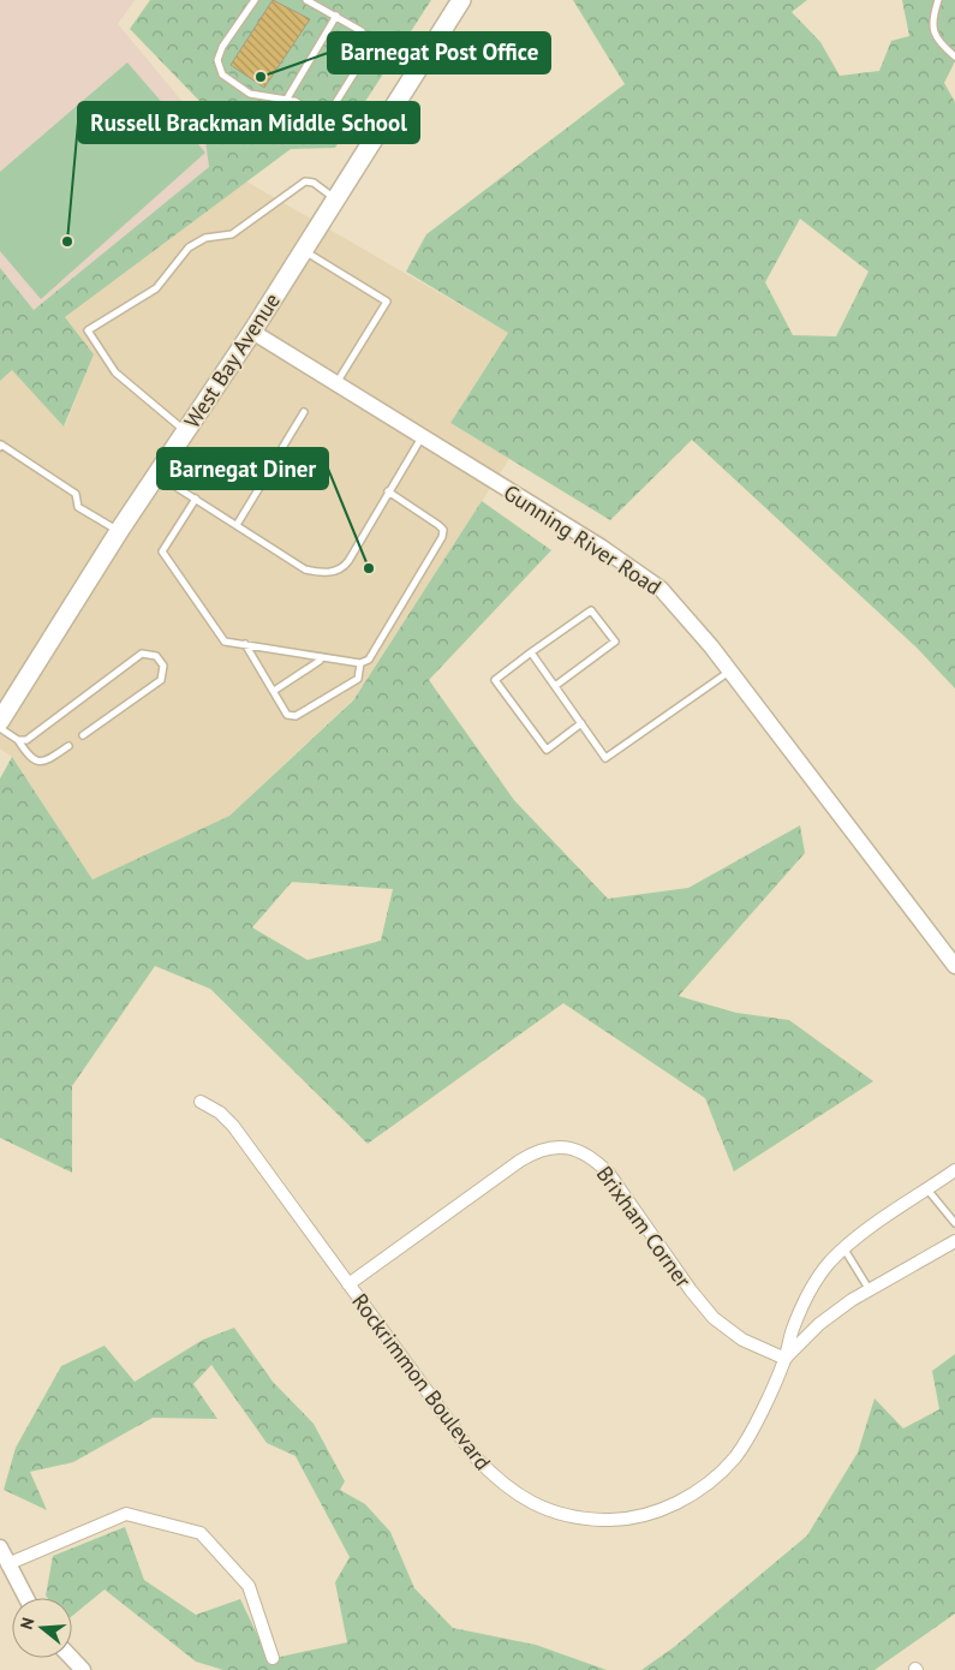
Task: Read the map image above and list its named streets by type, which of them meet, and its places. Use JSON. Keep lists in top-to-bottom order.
{
  "streets": {
    "main road": ["West Bay Avenue"],
    "street": ["Gunning River Road", "Brixham Corner", "Rockrimmon Boulevard"]
  },
  "crossings": [
    ["West Bay Avenue", "Gunning River Road"],
    ["Brixham Corner", "Rockrimmon Boulevard"]
  ],
  "places": ["Barnegat Post Office", "Russell Brackman Middle School", "Barnegat Diner"],
  "north": "left"
}
